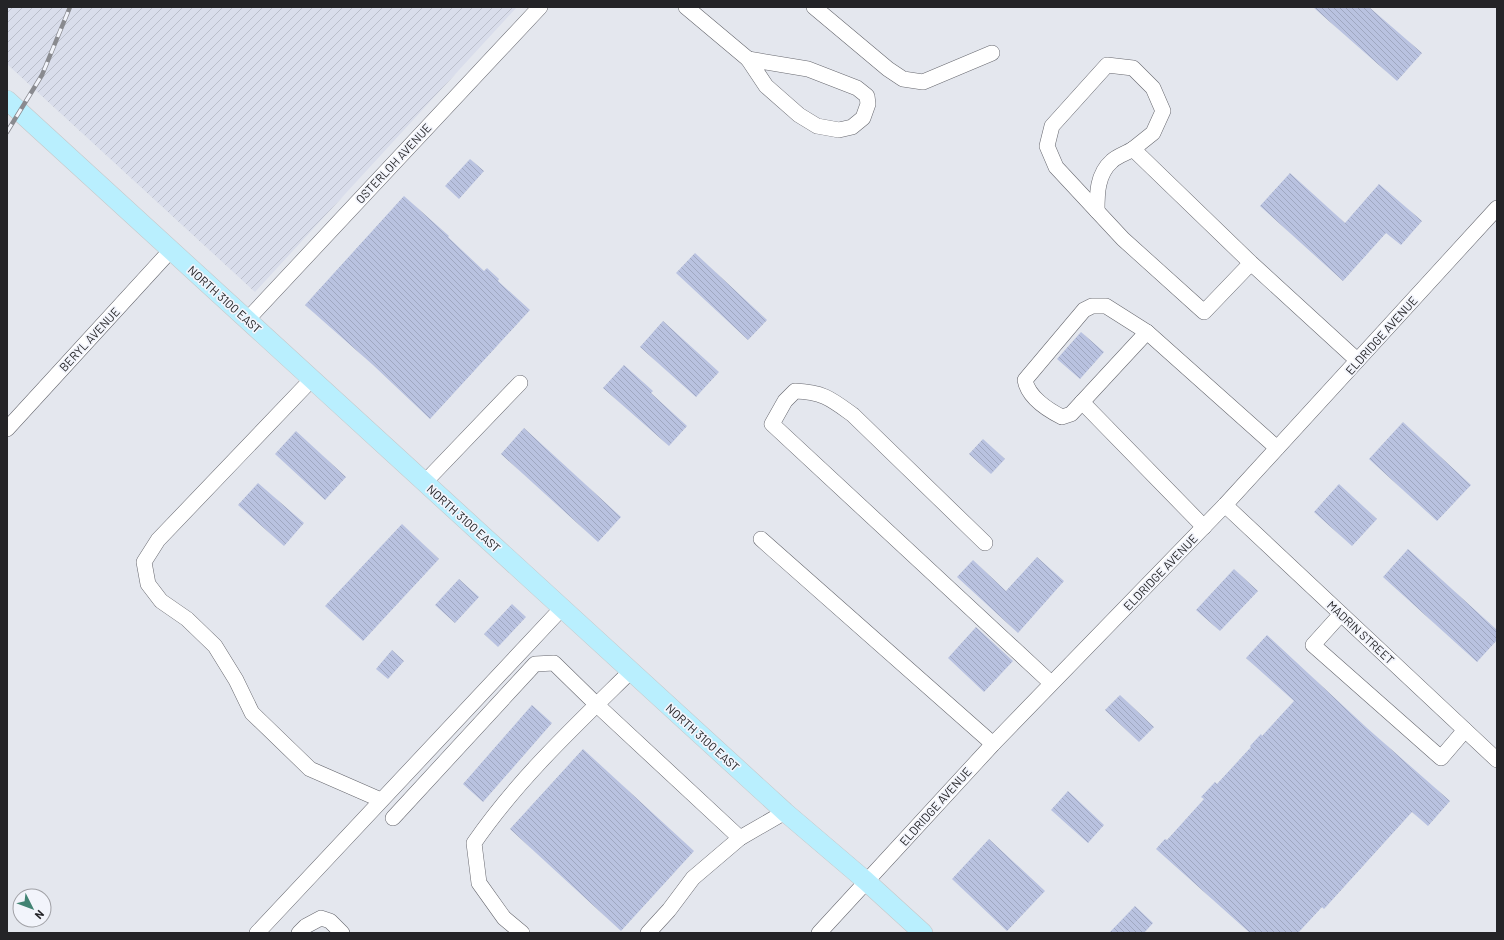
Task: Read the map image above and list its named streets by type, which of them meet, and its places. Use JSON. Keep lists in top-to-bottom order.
{
  "streets": {
    "main road": ["NORTH 3100 EAST"],
    "street": [
      "OSTERLOH AVENUE",
      "ELDRIDGE AVENUE",
      "BERYL AVENUE",
      "MADRIN STREET"
    ]
  },
  "crossings": [
    ["OSTERLOH AVENUE", "NORTH 3100 EAST"],
    ["NORTH 3100 EAST", "ELDRIDGE AVENUE"],
    ["NORTH 3100 EAST", "BERYL AVENUE"],
    ["ELDRIDGE AVENUE", "MADRIN STREET"]
  ],
  "north": "bottom right"
}
